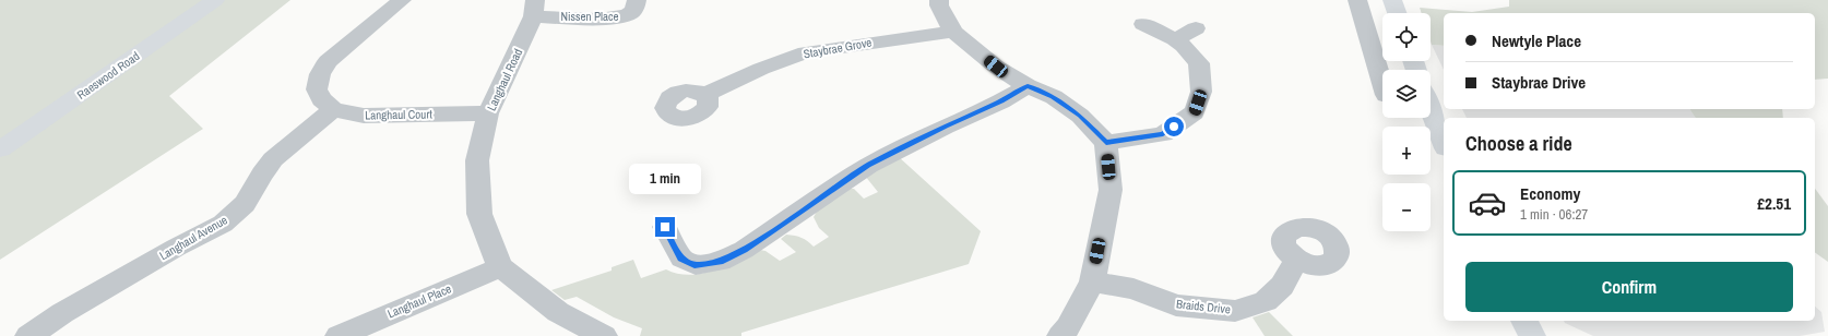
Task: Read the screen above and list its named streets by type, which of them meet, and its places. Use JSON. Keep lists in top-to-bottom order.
{
  "streets": {
    "street": [
      "Nissen Place",
      "Staybrae Grove",
      "Raeswood Road",
      "Langhaul Road",
      "Langhaul Court",
      "Langhaul Avenue",
      "Langhaul Place",
      "Braids Drive"
    ]
  },
  "crossings": [
    ["Nissen Place", "Langhaul Road"],
    ["Langhaul Road", "Langhaul Court"],
    ["Langhaul Road", "Langhaul Place"],
    ["Langhaul Court", "Langhaul Avenue"]
  ],
  "page": {
    "map_buttons": ["+", "−"],
    "banner": ["Newtyle Place", "Staybrae Drive"],
    "heading": "Choose a ride",
    "bubble": "1 min",
    "list": [
      {
        "name": "Economy",
        "note": "1 min · 06:27",
        "value": "£2.51"
      }
    ],
    "buttons": "Confirm"
  }
}
